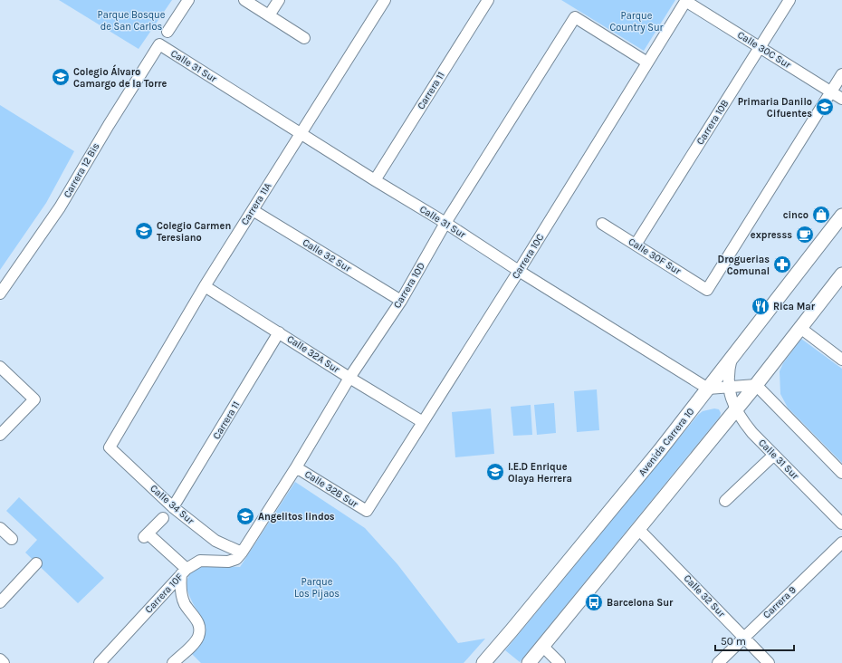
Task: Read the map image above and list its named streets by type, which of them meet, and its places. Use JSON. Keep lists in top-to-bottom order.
{
  "streets": {
    "main road": ["Avenida Carrera 10"],
    "street": [
      "Calle 30C Sur",
      "Calle 31 Sur",
      "Carrera 11",
      "Carrera 10B",
      "Carrera 12 Bis",
      "Carrera 11A",
      "Calle 32 Sur",
      "Carrera 10C",
      "Calle 30F Sur",
      "Carrera 10D",
      "Calle 32A Sur",
      "Calle 32B Sur",
      "Calle 34 Sur",
      "Carrera 10F",
      "Carrera 9"
    ]
  },
  "crossings": [
    ["Calle 30C Sur", "Carrera 10B"],
    ["Calle 30C Sur", "Carrera 10C"],
    ["Calle 30C Sur", "Calle 30F Sur"],
    ["Calle 31 Sur", "Carrera 11"],
    ["Calle 31 Sur", "Carrera 12 Bis"],
    ["Calle 31 Sur", "Carrera 11A"],
    ["Calle 31 Sur", "Carrera 10C"],
    ["Calle 31 Sur", "Carrera 10D"],
    ["Calle 31 Sur", "Avenida Carrera 10"],
    ["Carrera 11", "Calle 32A Sur"],
    ["Carrera 11", "Calle 34 Sur"],
    ["Carrera 10B", "Calle 30F Sur"],
    ["Carrera 11A", "Calle 32 Sur"],
    ["Carrera 11A", "Calle 32A Sur"],
    ["Carrera 11A", "Calle 34 Sur"],
    ["Calle 32 Sur", "Carrera 10D"],
    ["Calle 32 Sur", "Carrera 9"],
    ["Carrera 10C", "Carrera 10D"],
    ["Carrera 10C", "Calle 32A Sur"],
    ["Carrera 10C", "Calle 32B Sur"],
    ["Carrera 10D", "Calle 32A Sur"],
    ["Carrera 10D", "Calle 32B Sur"],
    ["Carrera 10D", "Calle 34 Sur"],
    ["Carrera 10D", "Carrera 10F"],
    ["Calle 34 Sur", "Carrera 10F"]
  ],
  "parks": ["Parque Bosque de San Carlos", "Parque Country Sur", "Parque Los Pijaos"],
  "places": {
    "school or university": [
      "Colegio Álvaro Camargo de la Torre",
      "Primaria Danilo Cifuentes",
      "Colegio Carmen Teresiano",
      "I.E.D Enrique Olaya Herrera",
      "Angelitos lindos"
    ],
    "shop": ["cinco"],
    "cafe": ["expresss"],
    "pharmacy": ["Droguerias Comunal"],
    "restaurant": ["Rica Mar"],
    "bus stop": ["Barcelona Sur"]
  },
  "scale_bar": "50 m"
}
